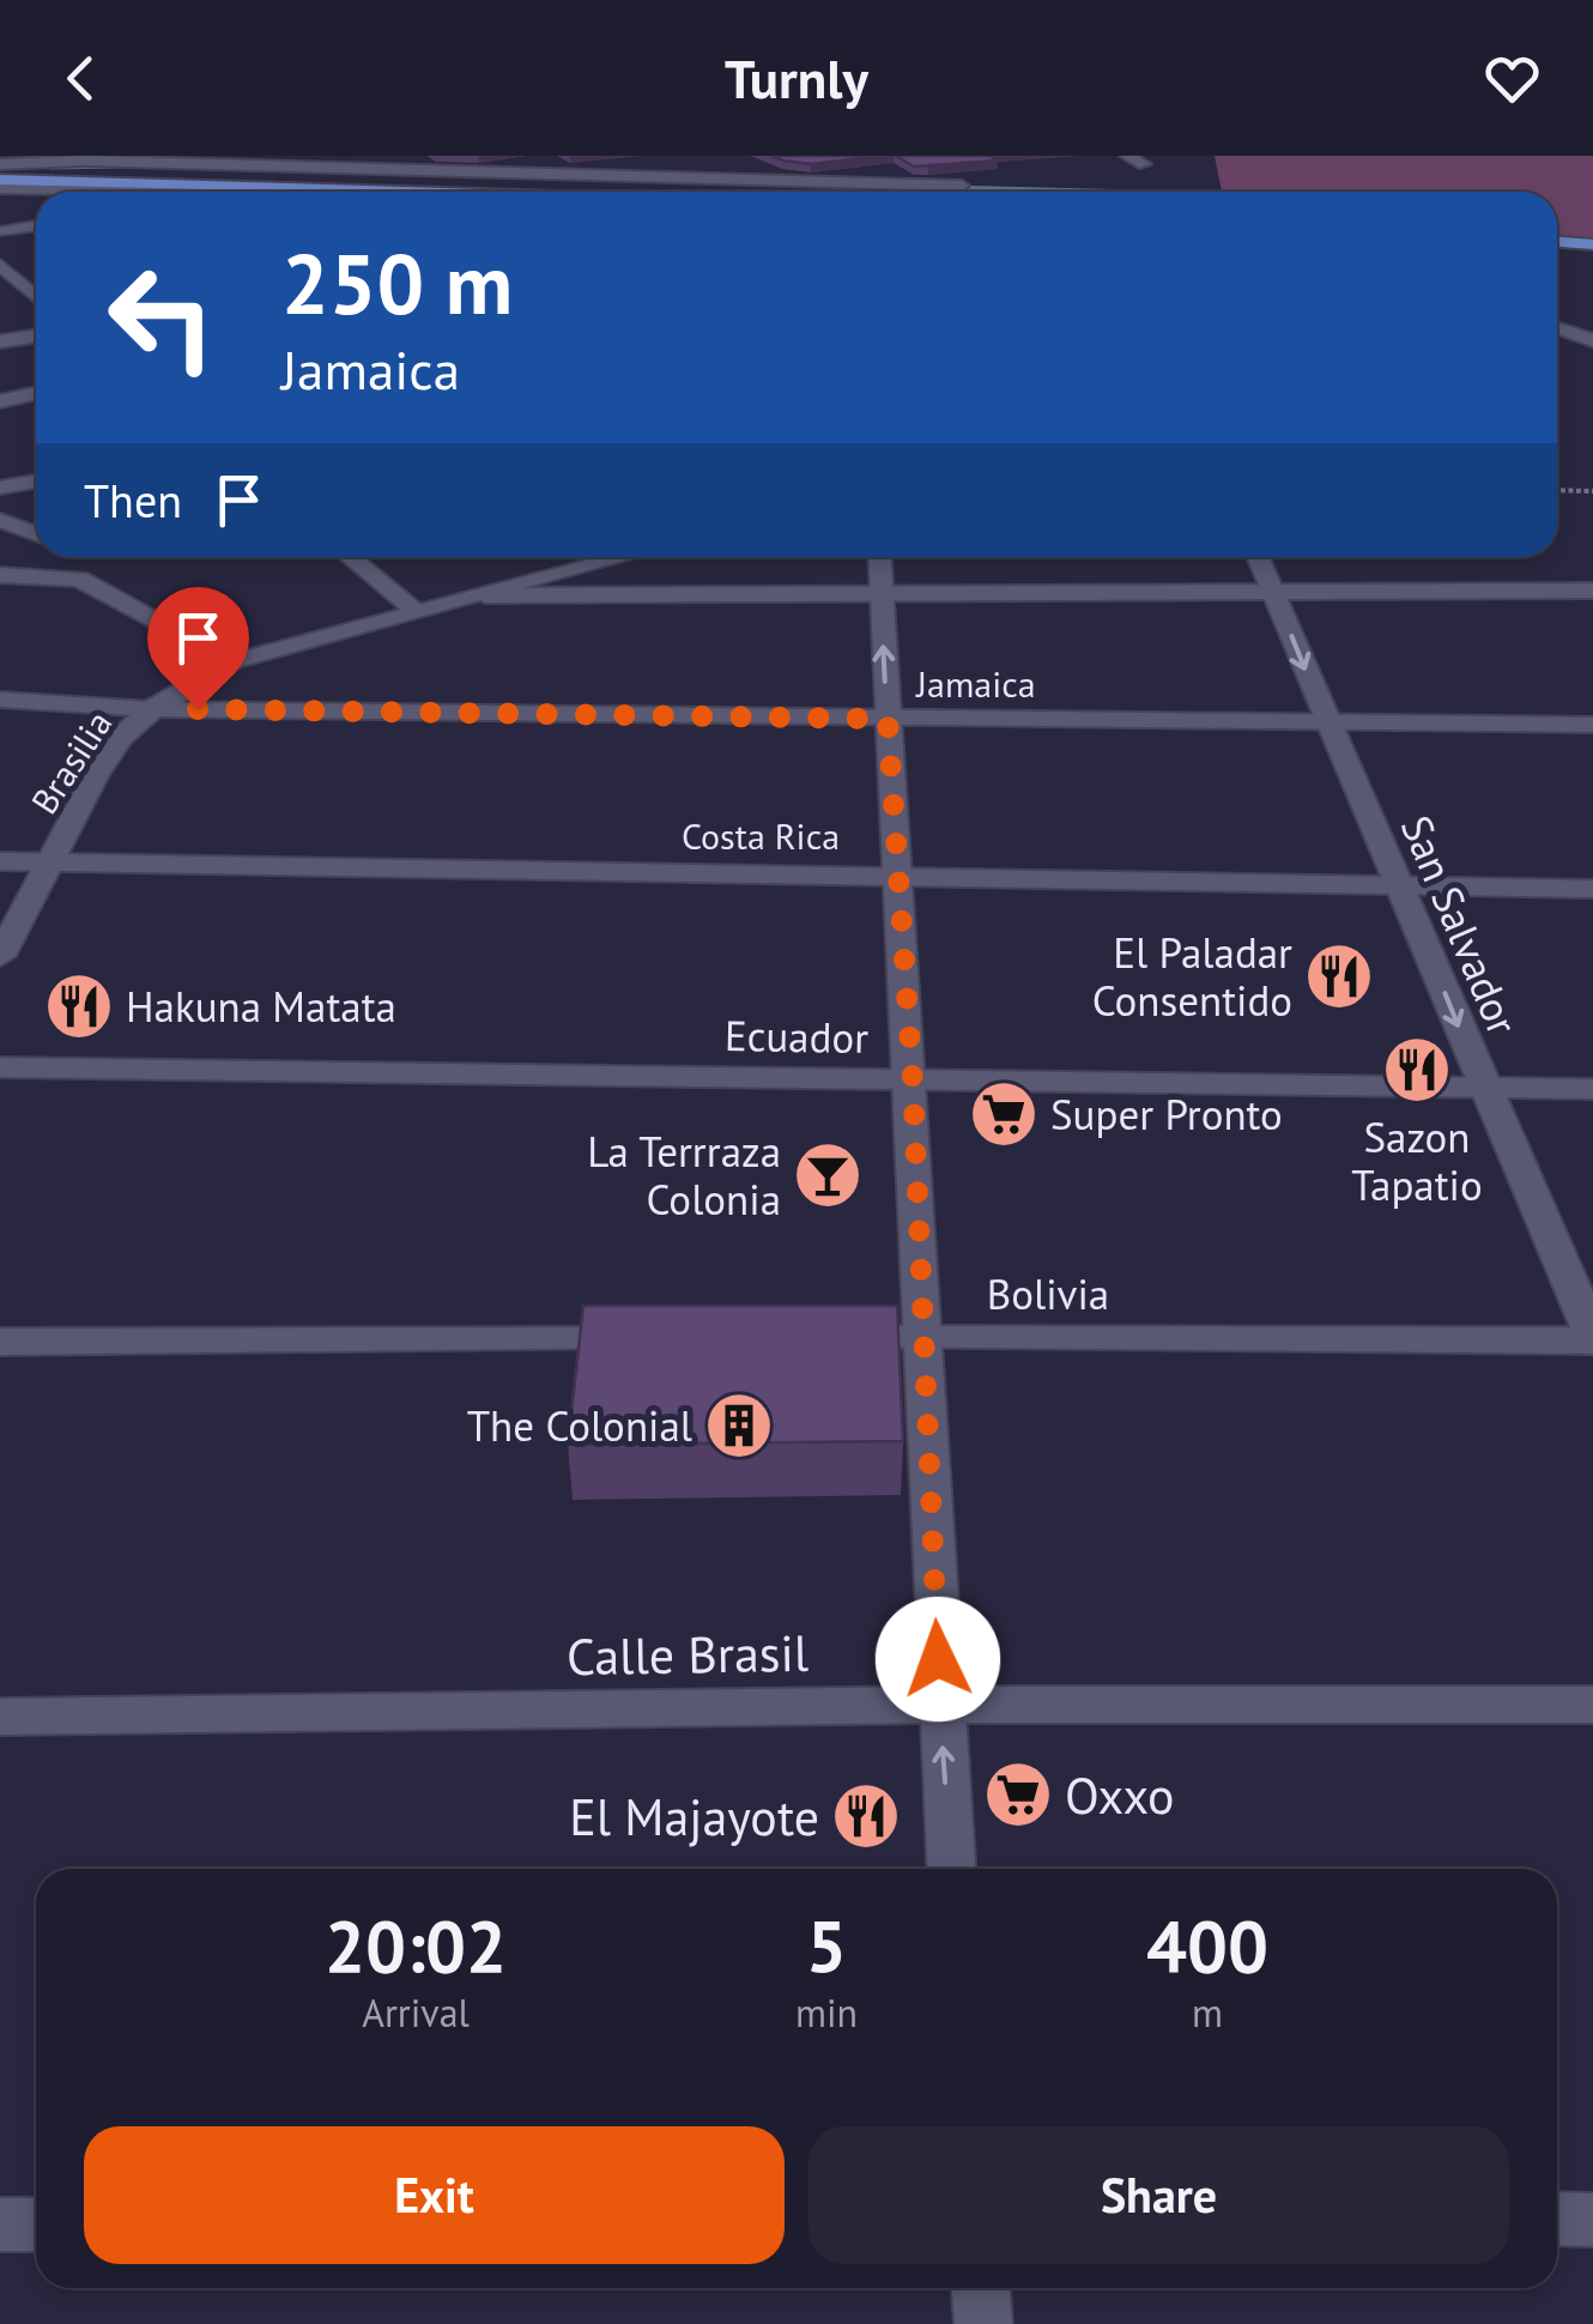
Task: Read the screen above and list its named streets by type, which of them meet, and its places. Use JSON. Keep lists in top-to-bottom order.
{
  "streets": {
    "street": [
      "Jamaica",
      "Brasilia",
      "Costa Rica",
      "San Salvador",
      "Ecuador",
      "Bolivia",
      "Calle Brasil"
    ]
  },
  "crossings": [
    ["Jamaica", "Brasilia"],
    ["Jamaica", "San Salvador"],
    ["Brasilia", "Costa Rica"],
    ["Costa Rica", "San Salvador"],
    ["San Salvador", "Ecuador"],
    ["San Salvador", "Bolivia"]
  ],
  "one_way": ["San Salvador"],
  "places": {
    "restaurant": [
      "El Paladar Consentido",
      "Hakuna Matata",
      "Sazon Tapatio",
      "El Majayote"
    ],
    "supermarket": ["Super Pronto", "Oxxo"],
    "bar": ["La Terrraza Colonia"],
    "building": ["The Colonial"]
  },
  "page": {
    "header": "Turnly",
    "turn": ["250 m", "Jamaica"],
    "then": "Then",
    "eta": [
      "20:02",
      "Arrival",
      "5",
      "min",
      "400",
      "m"
    ],
    "buttons": ["Exit", "Share"]
  }
}
